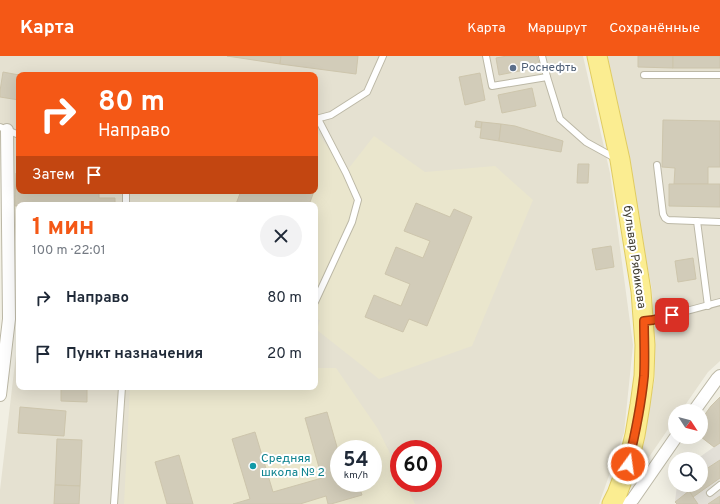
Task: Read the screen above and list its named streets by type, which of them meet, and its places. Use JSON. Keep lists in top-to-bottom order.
{
  "streets": {
    "main road": ["бульвар Рябикова"]
  },
  "places": ["Роснефть", "Средняя школа № 2"],
  "north": "bottom right",
  "page": {
    "header": "Карта",
    "nav": ["Карта", "Маршрут", "Сохранённые"],
    "turn": ["80 m", "Направо"],
    "then": "Затем",
    "heading": ["1 мин", "100 m · 22:01"],
    "list": [
      {
        "name": "Направо",
        "value": "80 m"
      },
      {
        "name": "Пункт назначения",
        "value": "20 m"
      }
    ],
    "speed": "54 km/h",
    "limit": "60"
  }
}
